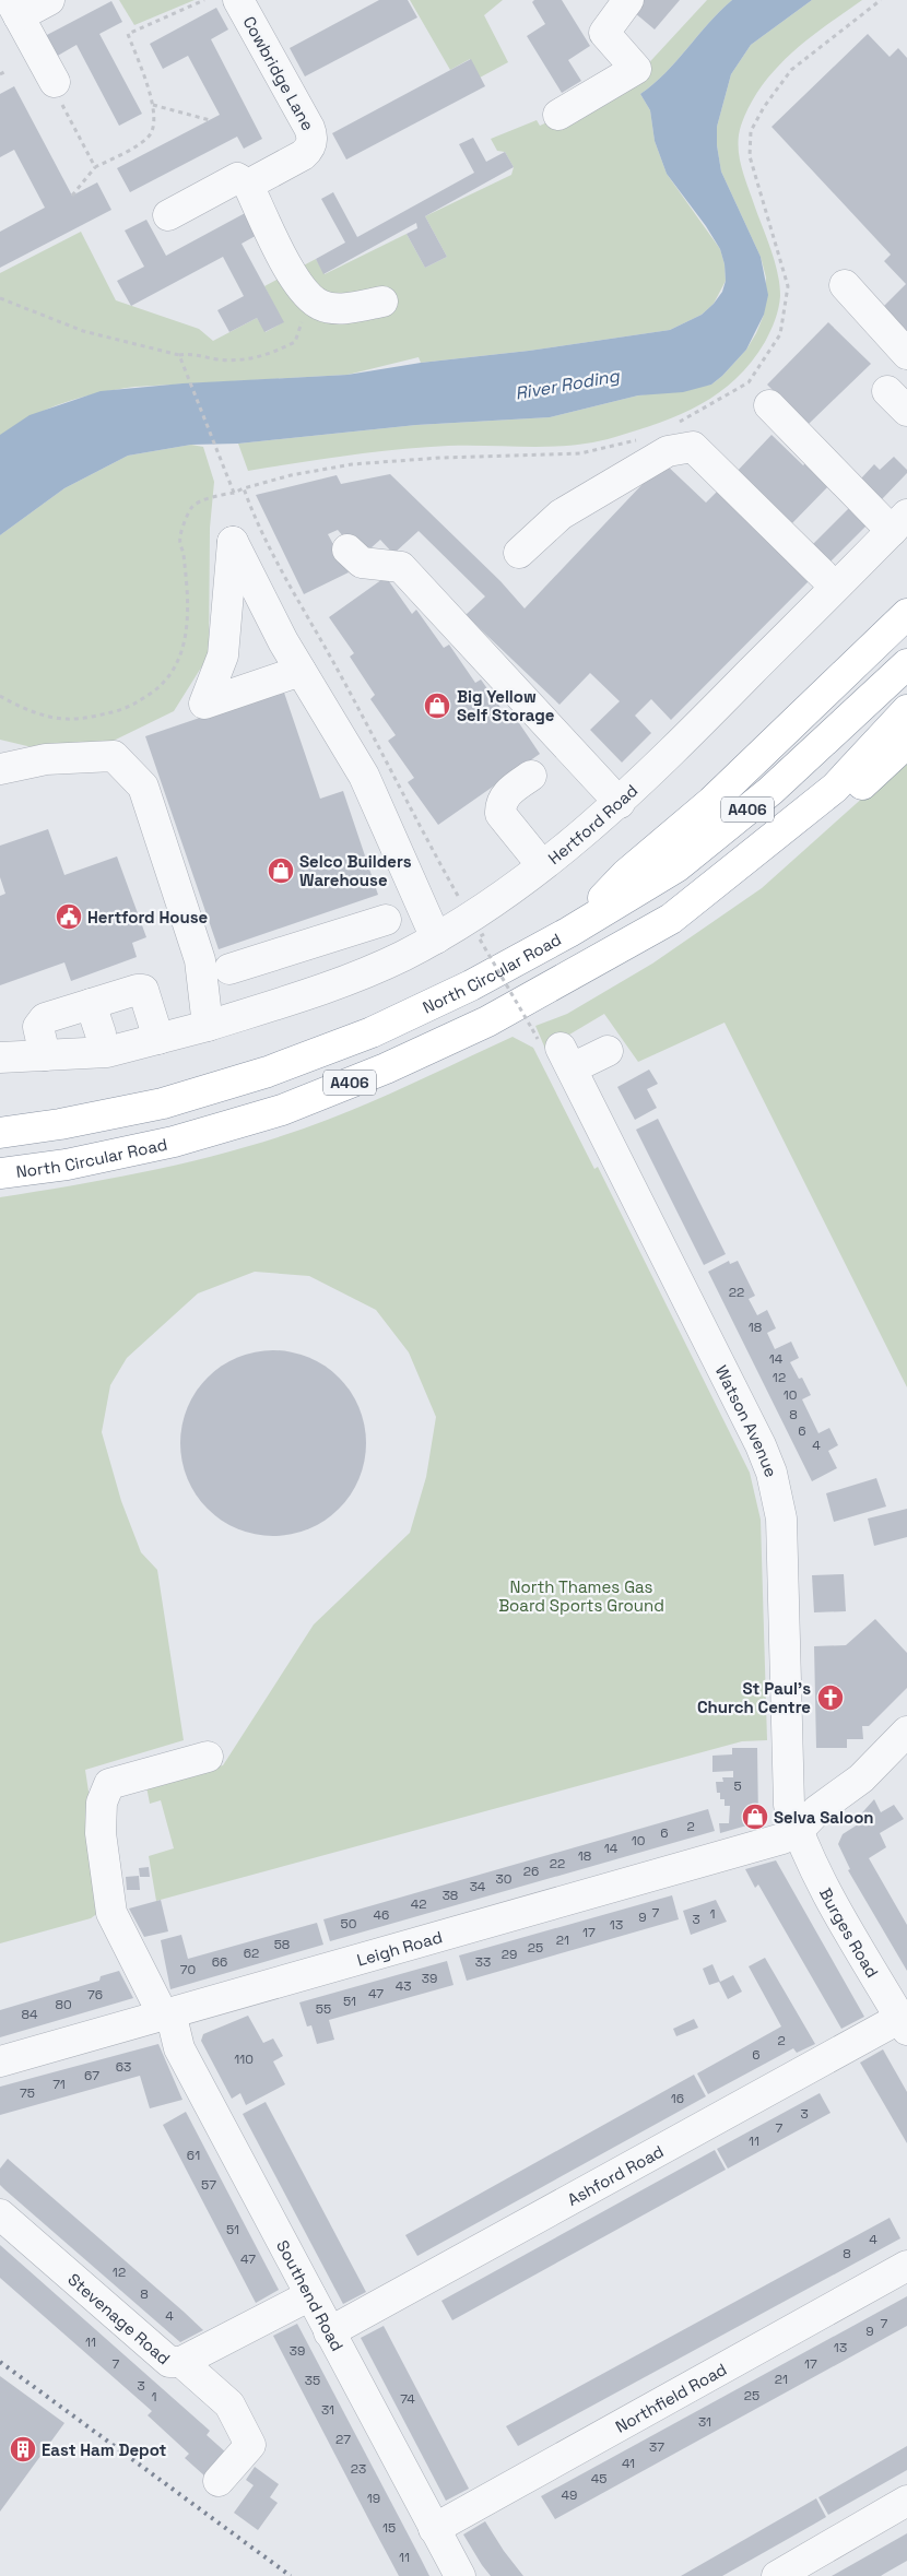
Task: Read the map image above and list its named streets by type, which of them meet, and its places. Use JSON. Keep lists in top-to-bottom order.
{
  "streets": {
    "highway": ["A406", "North Circular Road"],
    "street": [
      "Cowbridge Lane",
      "Hertford Road",
      "Watson Avenue",
      "Burges Road",
      "Leigh Road",
      "Ashford Road",
      "Southend Road",
      "Stevenage Road",
      "Northfield Road"
    ]
  },
  "crossings": [
    ["A406", "North Circular Road"],
    ["Watson Avenue", "Burges Road"],
    ["Watson Avenue", "Leigh Road"],
    ["Burges Road", "Leigh Road"],
    ["Burges Road", "Ashford Road"],
    ["Leigh Road", "Southend Road"],
    ["Ashford Road", "Southend Road"],
    ["Southend Road", "Stevenage Road"],
    ["Southend Road", "Northfield Road"]
  ],
  "water": ["River Roding"],
  "parks": ["North Thames Gas Board Sports Ground"],
  "places": {
    "shop": ["Big Yellow Self Storage", "Selco Builders Warehouse", "Selva Saloon"],
    "public building": ["Hertford House"],
    "church": ["St Paul's Church Centre"],
    "building": ["East Ham Depot"]
  },
  "house_numbers": [
    "22",
    "18",
    "14",
    "12",
    "10",
    "8",
    "6",
    "4",
    "5",
    "2",
    "6",
    "10",
    "14",
    "18",
    "22",
    "26",
    "30",
    "34",
    "38",
    "42",
    "7",
    "1",
    "46",
    "9",
    "3",
    "50",
    "13",
    "17",
    "21",
    "58",
    "25",
    "62",
    "29",
    "66",
    "33",
    "70",
    "39",
    "43",
    "47",
    "76",
    "51",
    "80",
    "55",
    "84",
    "2",
    "6",
    "110",
    "63",
    "67",
    "71",
    "75",
    "16",
    "3",
    "7",
    "11",
    "61",
    "57",
    "51",
    "4",
    "8",
    "47",
    "12",
    "8",
    "4",
    "7",
    "9",
    "11",
    "13",
    "39",
    "7",
    "17",
    "21",
    "35",
    "3",
    "25",
    "1",
    "74",
    "31",
    "31",
    "27",
    "37",
    "41",
    "23",
    "45",
    "49",
    "19",
    "15",
    "11"
  ]
}
